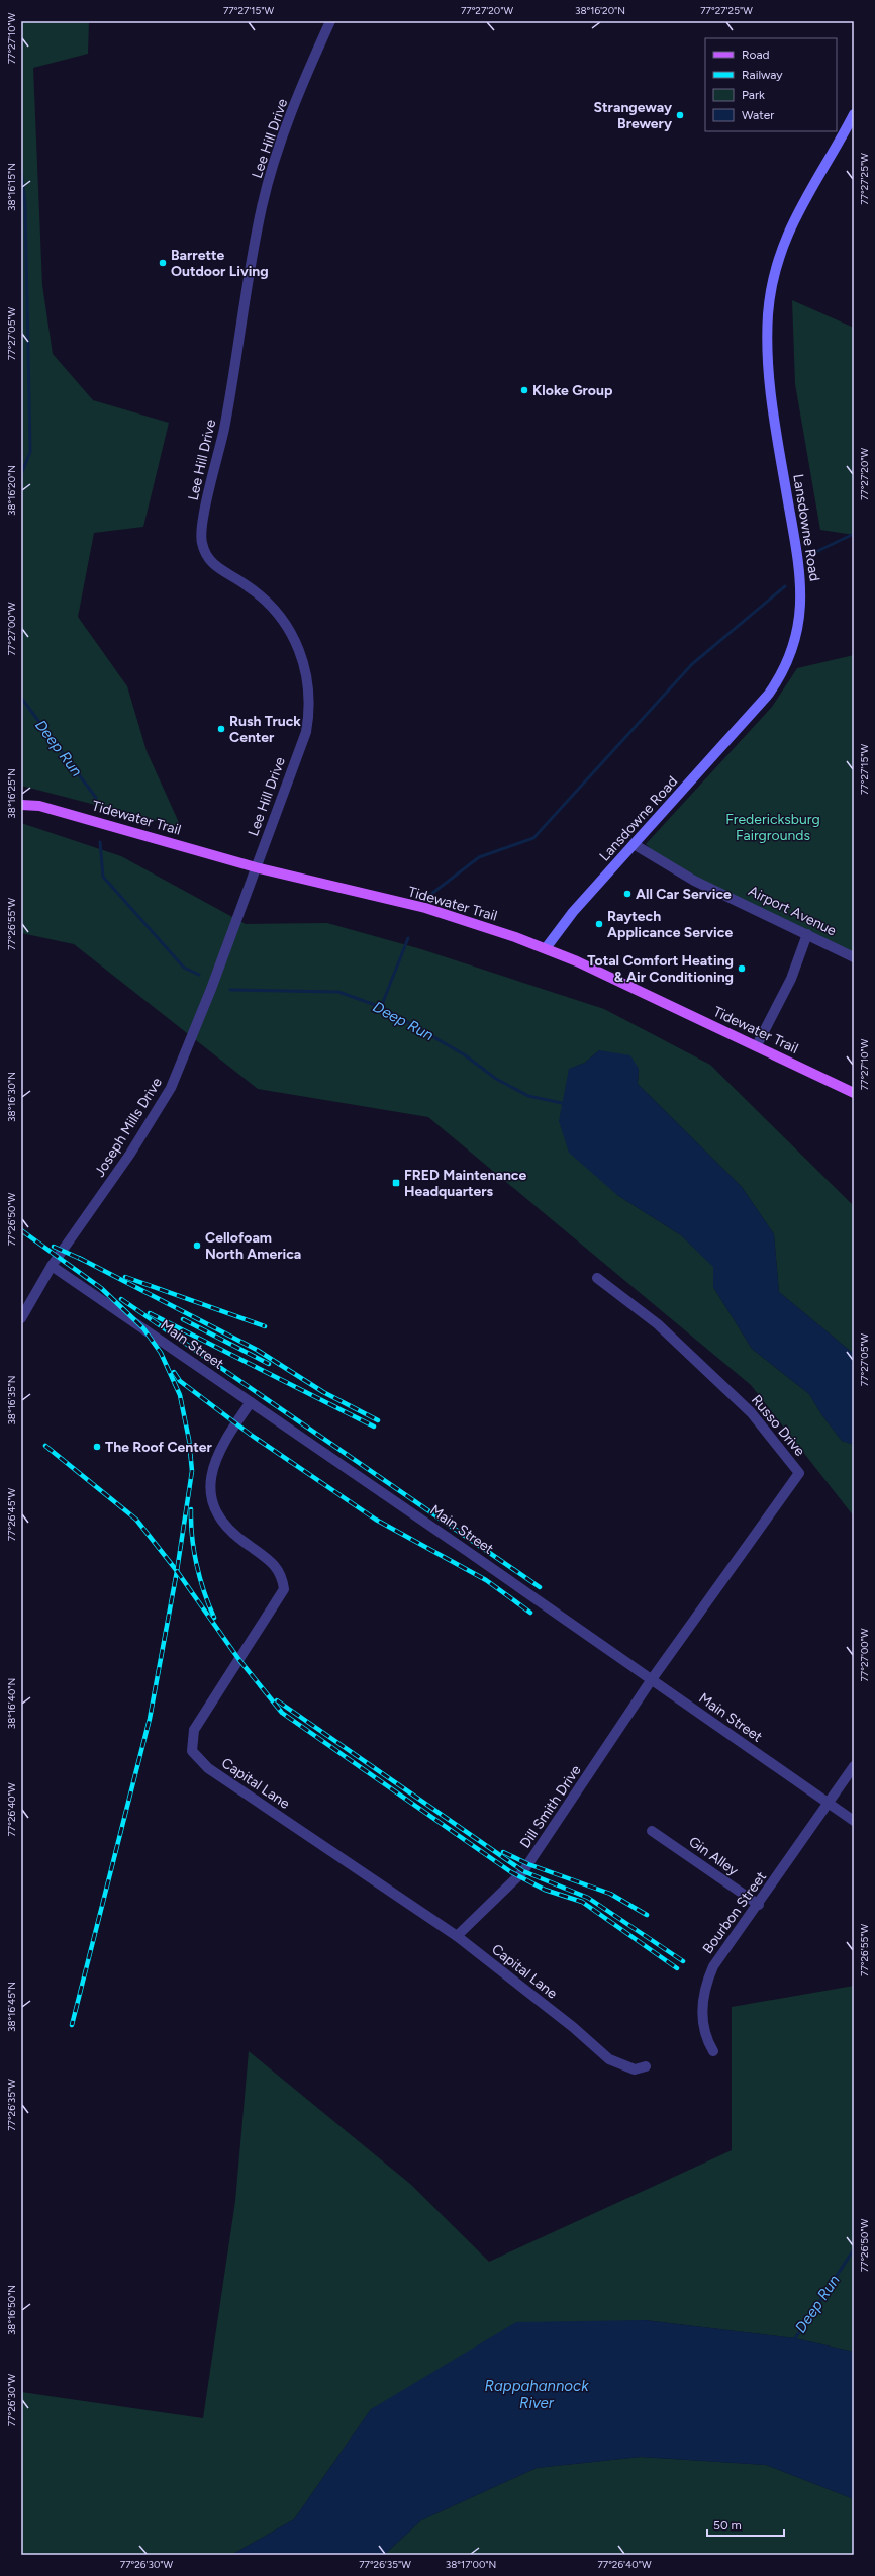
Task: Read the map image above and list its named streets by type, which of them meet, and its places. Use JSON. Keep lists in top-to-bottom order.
{
  "streets": {
    "main road": ["Lansdowne Road", "Tidewater Trail"],
    "street": [
      "Lee Hill Drive",
      "Airport Avenue",
      "Joseph Mills Drive",
      "Main Street",
      "Russo Drive",
      "Capital Lane",
      "Dill Smith Drive",
      "Gin Alley",
      "Bourbon Street"
    ]
  },
  "crossings": [
    ["Lee Hill Drive", "Tidewater Trail"],
    ["Lee Hill Drive", "Joseph Mills Drive"],
    ["Lansdowne Road", "Tidewater Trail"],
    ["Lansdowne Road", "Airport Avenue"],
    ["Tidewater Trail", "Joseph Mills Drive"],
    ["Joseph Mills Drive", "Main Street"],
    ["Main Street", "Russo Drive"],
    ["Main Street", "Capital Lane"],
    ["Main Street", "Dill Smith Drive"],
    ["Main Street", "Bourbon Street"],
    ["Russo Drive", "Dill Smith Drive"],
    ["Capital Lane", "Dill Smith Drive"],
    ["Gin Alley", "Bourbon Street"]
  ],
  "water": ["Deep Run", "Rappahannock River"],
  "parks": ["Fredericksburg Fairgrounds"],
  "places": {
    "other": [
      "Strangeway Brewery",
      "Barrette Outdoor Living",
      "Kloke Group",
      "Rush Truck Center",
      "All Car Service",
      "Raytech Applicance Service",
      "Total Comfort Heating & Air Conditioning",
      "Cellofoam North America",
      "The Roof Center"
    ],
    "transit": ["FRED Maintenance Headquarters"]
  },
  "legend": [
    "Road",
    "Railway",
    "Park",
    "Water"
  ],
  "scale_bar": "50 m",
  "coordinates": [
    "77°27'15\"W",
    "77°27'20\"W",
    "38°16'20\"N",
    "77°27'25\"W",
    "77°27'10\"W",
    "38°16'15\"N",
    "77°27'05\"W",
    "77°27'00\"W",
    "38°16'25\"N",
    "77°26'55\"W",
    "38°16'30\"N",
    "77°26'50\"W",
    "38°16'35\"N",
    "77°26'45\"W",
    "38°16'40\"N",
    "77°26'40\"W",
    "38°16'45\"N",
    "77°26'35\"W",
    "38°16'50\"N",
    "77°26'30\"W",
    "38°17'00\"N"
  ]
}
